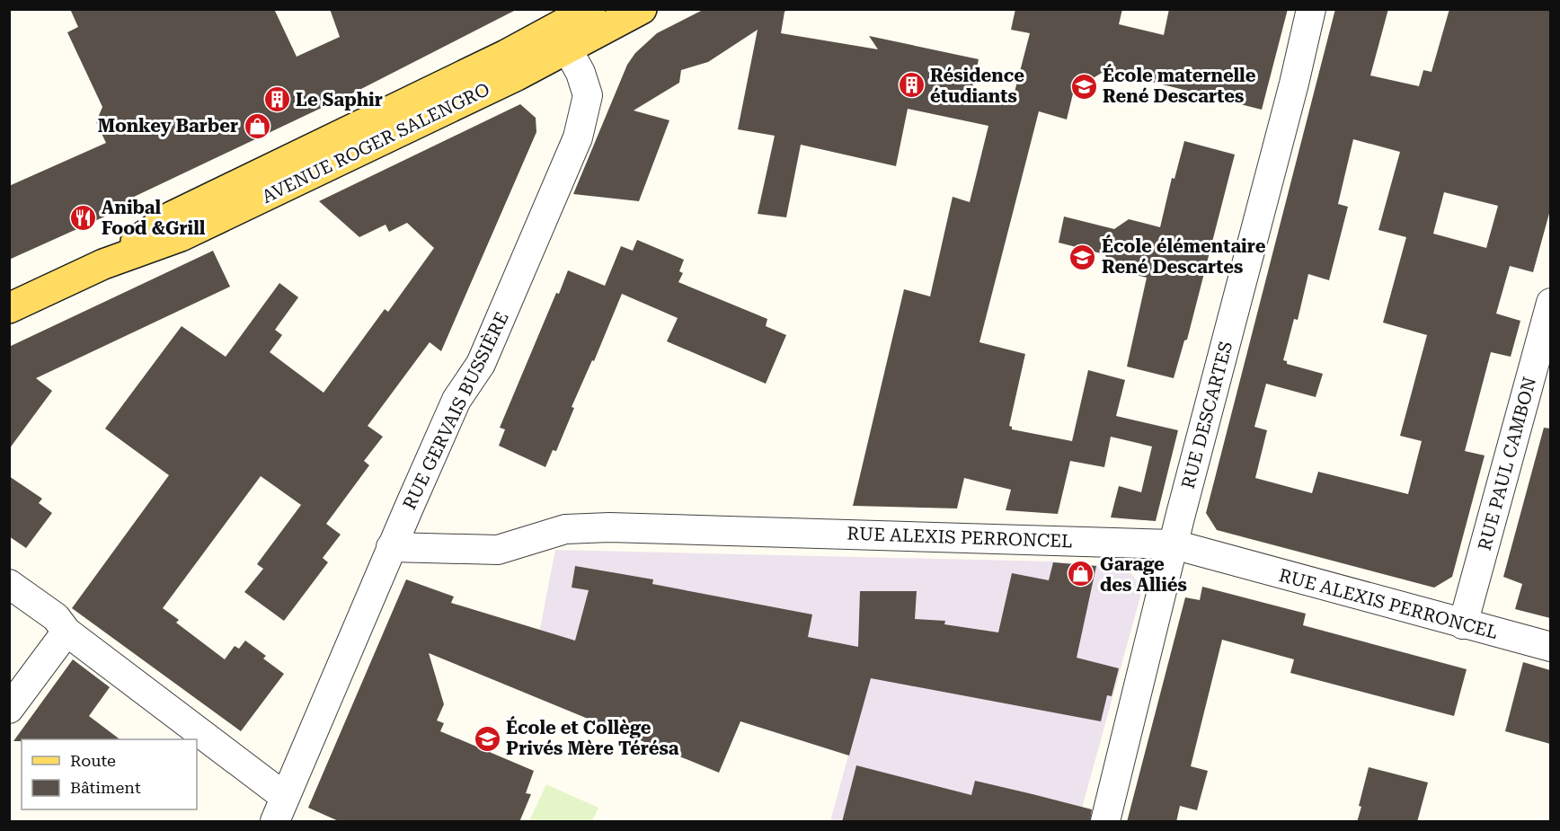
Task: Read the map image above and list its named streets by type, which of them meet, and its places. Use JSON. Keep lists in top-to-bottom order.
{
  "streets": {
    "main road": ["AVENUE ROGER SALENGRO"],
    "street": [
      "RUE GERVAIS BUSSIÈRE",
      "RUE DESCARTES",
      "RUE PAUL CAMBON",
      "RUE ALEXIS PERRONCEL"
    ]
  },
  "crossings": [
    ["AVENUE ROGER SALENGRO", "RUE GERVAIS BUSSIÈRE"],
    ["RUE GERVAIS BUSSIÈRE", "RUE ALEXIS PERRONCEL"],
    ["RUE DESCARTES", "RUE ALEXIS PERRONCEL"],
    ["RUE PAUL CAMBON", "RUE ALEXIS PERRONCEL"]
  ],
  "places": {
    "building": ["Résidence étudiants", "Le Saphir"],
    "school or university": ["École maternelle René Descartes", "École élémentaire René Descartes", "École et Collège Privés Mère Térésa"],
    "shop": ["Monkey Barber", "Garage des Alliés"],
    "restaurant": ["Anibal Food &Grill"]
  },
  "legend": ["Route", "Bâtiment"]
}
